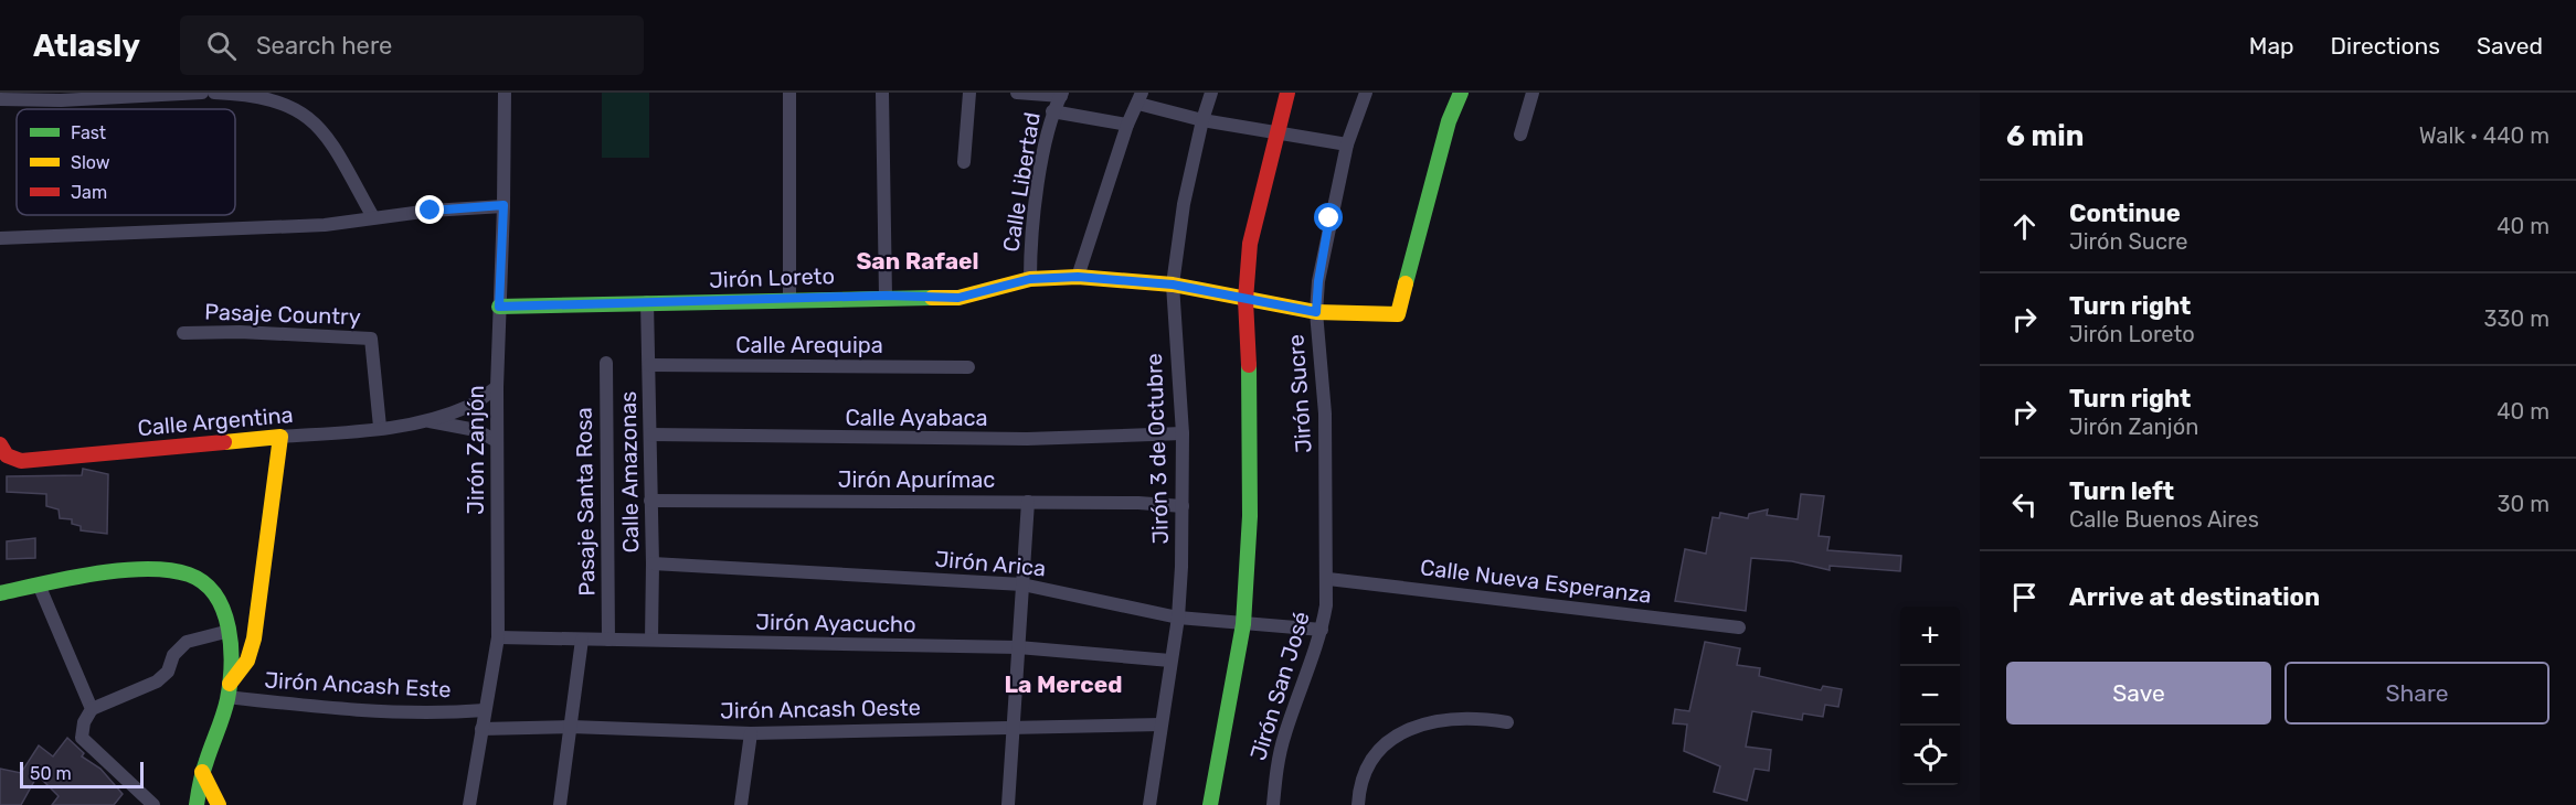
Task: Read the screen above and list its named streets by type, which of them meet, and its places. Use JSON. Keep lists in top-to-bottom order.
{
  "streets": {
    "street": [
      "Calle Libertad",
      "Jirón Loreto",
      "Pasaje Country",
      "Calle Arequipa",
      "Jirón Sucre",
      "Calle Ayabaca",
      "Calle Argentina",
      "Jirón 3 de Octubre",
      "Jirón Zanjón",
      "Calle Amazonas",
      "Jirón Apurímac",
      "Pasaje Santa Rosa",
      "Jirón Arica",
      "Calle Nueva Esperanza",
      "Jirón Ayacucho",
      "Jirón Ancash Este",
      "Jirón San José",
      "Jirón Ancash Oeste"
    ]
  },
  "crossings": [
    ["Calle Libertad", "Jirón Loreto"],
    ["Jirón Loreto", "Jirón Sucre"],
    ["Jirón Loreto", "Jirón 3 de Octubre"],
    ["Jirón Loreto", "Jirón Zanjón"],
    ["Jirón Loreto", "Calle Amazonas"],
    ["Pasaje Country", "Calle Argentina"],
    ["Calle Arequipa", "Calle Amazonas"],
    ["Jirón Sucre", "Calle Nueva Esperanza"],
    ["Jirón Sucre", "Jirón San José"],
    ["Calle Ayabaca", "Jirón 3 de Octubre"],
    ["Calle Ayabaca", "Calle Amazonas"],
    ["Calle Argentina", "Jirón Zanjón"],
    ["Jirón 3 de Octubre", "Jirón Apurímac"],
    ["Jirón 3 de Octubre", "Jirón Arica"],
    ["Jirón 3 de Octubre", "Jirón Ayacucho"],
    ["Jirón 3 de Octubre", "Jirón Ancash Oeste"],
    ["Jirón Zanjón", "Jirón Ayacucho"],
    ["Jirón Zanjón", "Jirón Ancash Este"],
    ["Jirón Zanjón", "Jirón Ancash Oeste"],
    ["Calle Amazonas", "Jirón Apurímac"],
    ["Calle Amazonas", "Jirón Arica"],
    ["Calle Amazonas", "Jirón Ayacucho"],
    ["Pasaje Santa Rosa", "Jirón Ayacucho"],
    ["Jirón Arica", "Jirón San José"],
    ["Calle Nueva Esperanza", "Jirón San José"]
  ],
  "districts": ["San Rafael", "La Merced"],
  "legend": ["Fast", "Slow", "Jam"],
  "scale_bar": "50 m",
  "page": {
    "header": "Atlasly",
    "search": "Search here",
    "nav": ["Map", "Directions", "Saved"],
    "heading": ["6 min", "Walk · 440 m"],
    "list": [
      ["Continue", "Jirón Sucre", "40 m"],
      ["Turn right", "Jirón Loreto", "330 m"],
      ["Turn right", "Jirón Zanjón", "40 m"],
      ["Turn left", "Calle Buenos Aires", "30 m"],
      "Arrive at destination"
    ],
    "map_buttons": ["+", "−"],
    "buttons": ["Save", "Share"],
    "scale": "50 m"
  }
}
